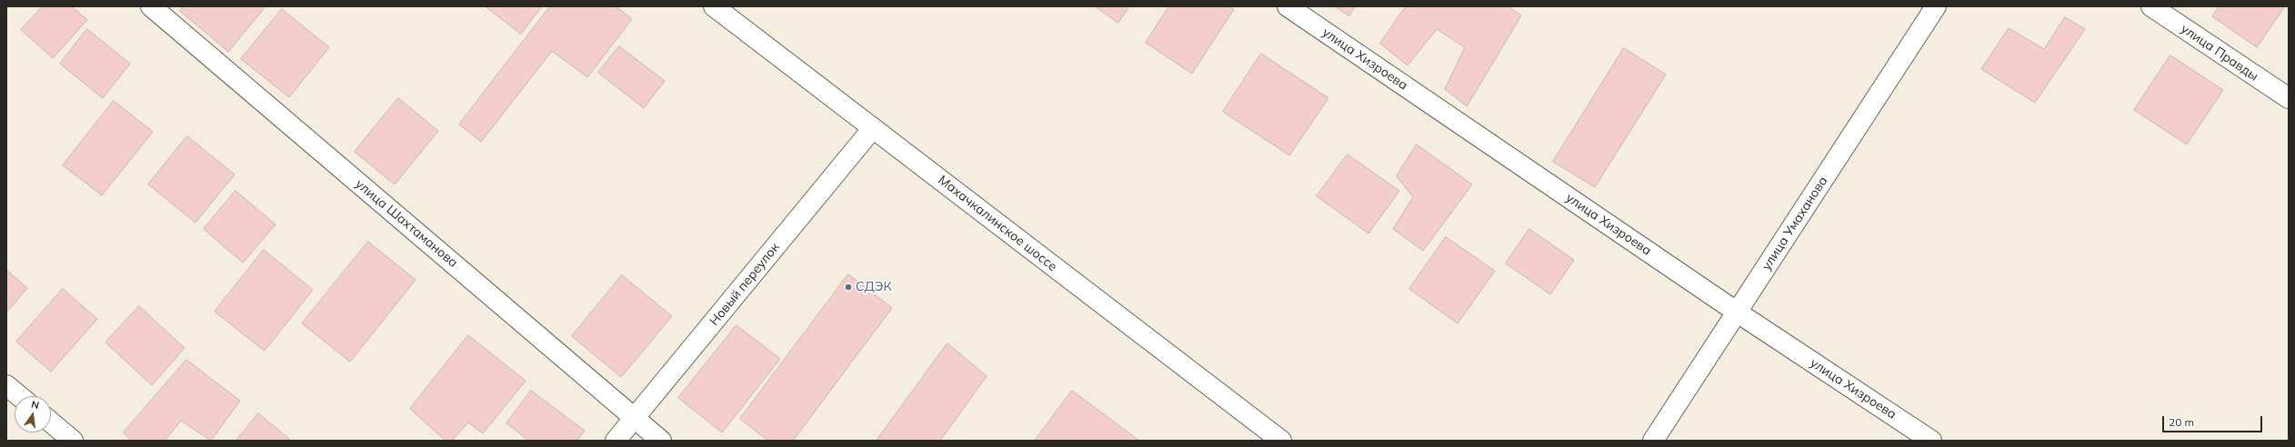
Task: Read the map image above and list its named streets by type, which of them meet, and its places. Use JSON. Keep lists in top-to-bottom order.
{
  "streets": {
    "main road": [
      "улица Правды",
      "улица Хизроева",
      "улица Шахтаманова",
      "Махачкалинское шоссе",
      "улица Умаханова",
      "Новый переулок"
    ]
  },
  "crossings": [
    ["улица Хизроева", "улица Умаханова"],
    ["улица Шахтаманова", "Новый переулок"],
    ["Махачкалинское шоссе", "Новый переулок"]
  ],
  "places": ["СДЭК"],
  "scale_bar": "20 m",
  "north": "top"
}
